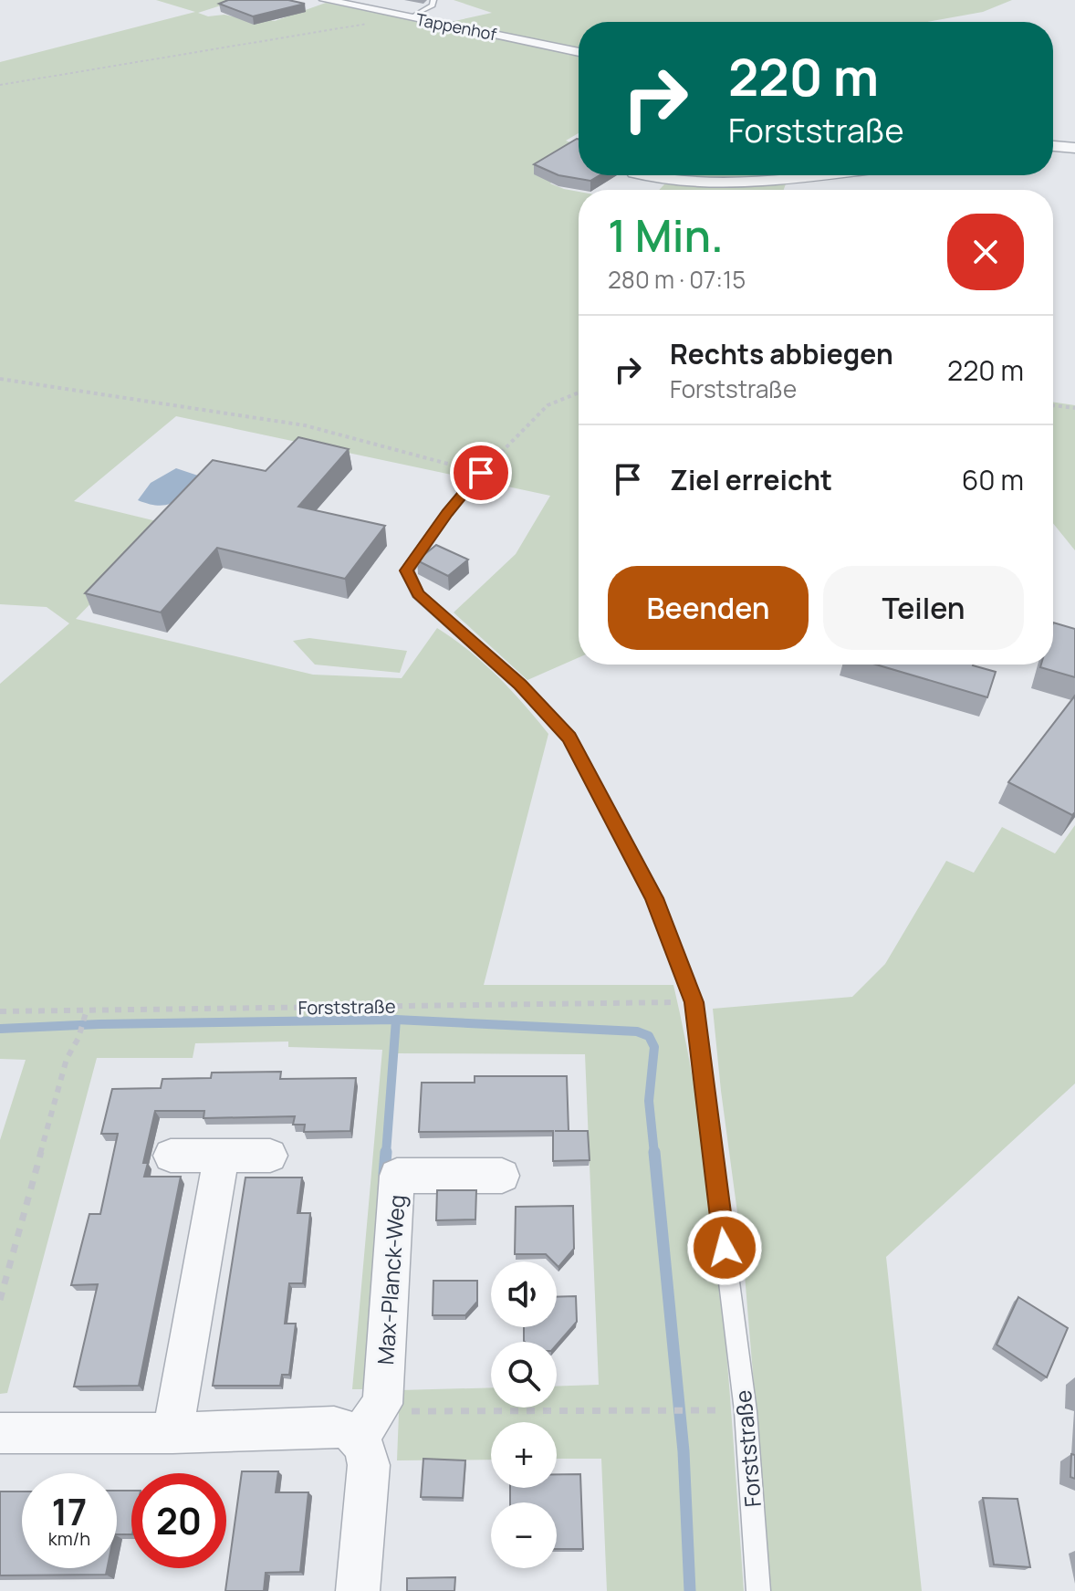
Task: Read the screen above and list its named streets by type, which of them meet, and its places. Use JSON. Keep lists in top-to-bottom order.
{
  "streets": {
    "street": ["Tappenhof", "Max-Planck-Weg"],
    "lane": ["Forststraße"]
  },
  "page": {
    "turn": ["220 m", "Forststraße"],
    "heading": ["1 Min.", "280 m · 07:15"],
    "list": [
      {
        "name": "Rechts abbiegen",
        "note": "Forststraße",
        "value": "220 m"
      },
      {
        "name": "Ziel erreicht",
        "value": "60 m"
      }
    ],
    "buttons": ["Beenden", "Teilen"],
    "map_buttons": ["+", "−"],
    "speed": "17 km/h",
    "limit": "20"
  }
}
